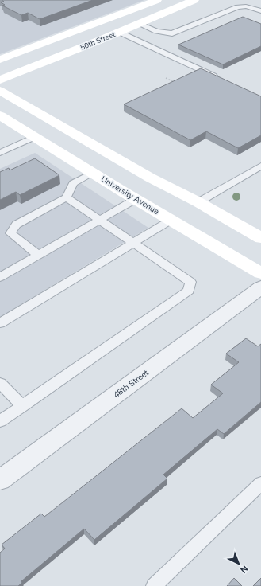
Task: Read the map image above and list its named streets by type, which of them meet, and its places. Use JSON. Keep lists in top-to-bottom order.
{
  "streets": {
    "main road": ["50th Street", "University Avenue"],
    "street": ["48th Street"]
  },
  "north": "bottom right"
}
